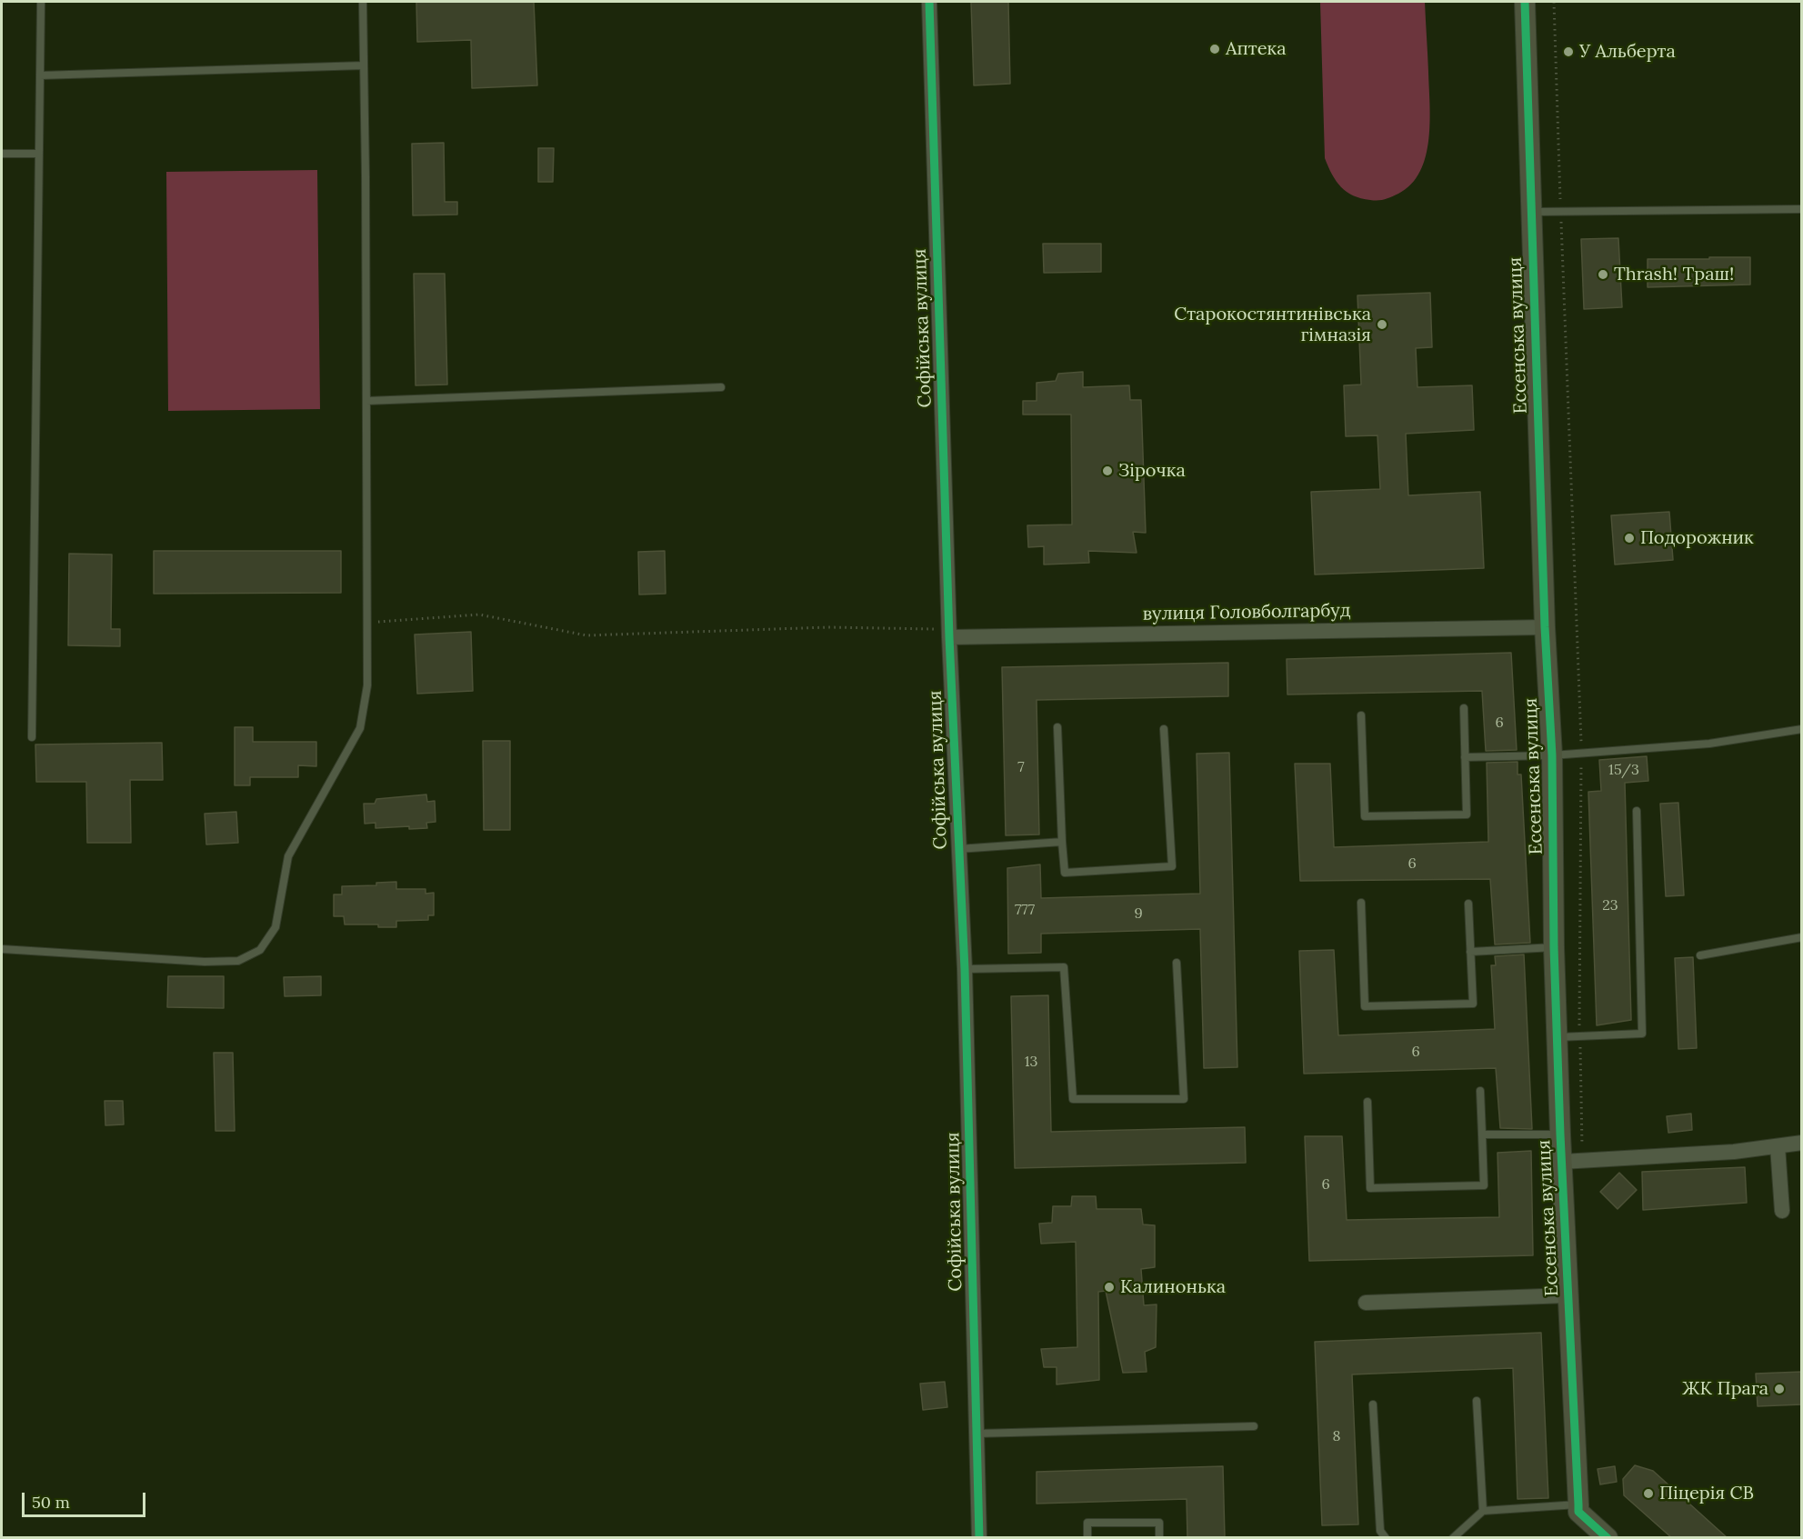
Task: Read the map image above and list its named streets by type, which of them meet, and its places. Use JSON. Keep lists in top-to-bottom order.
{
  "streets": {
    "street": ["Софійська вулиця", "Ессенська вулиця", "вулиця Головболгарбуд"]
  },
  "crossings": [
    ["Софійська вулиця", "вулиця Головболгарбуд"],
    ["Ессенська вулиця", "вулиця Головболгарбуд"]
  ],
  "places": [
    "Аптека",
    "У Альберта",
    "Thrash! Траш!",
    "Старокостянтинівська гімназія",
    "Зірочка",
    "Подорожник",
    "Калинонька",
    "ЖК Прага",
    "Піцерія СВ"
  ],
  "house_numbers": [
    "6",
    "7",
    "15/3",
    "6",
    "23",
    "777",
    "9",
    "6",
    "13",
    "6",
    "8"
  ],
  "scale_bar": "50 m"
}
